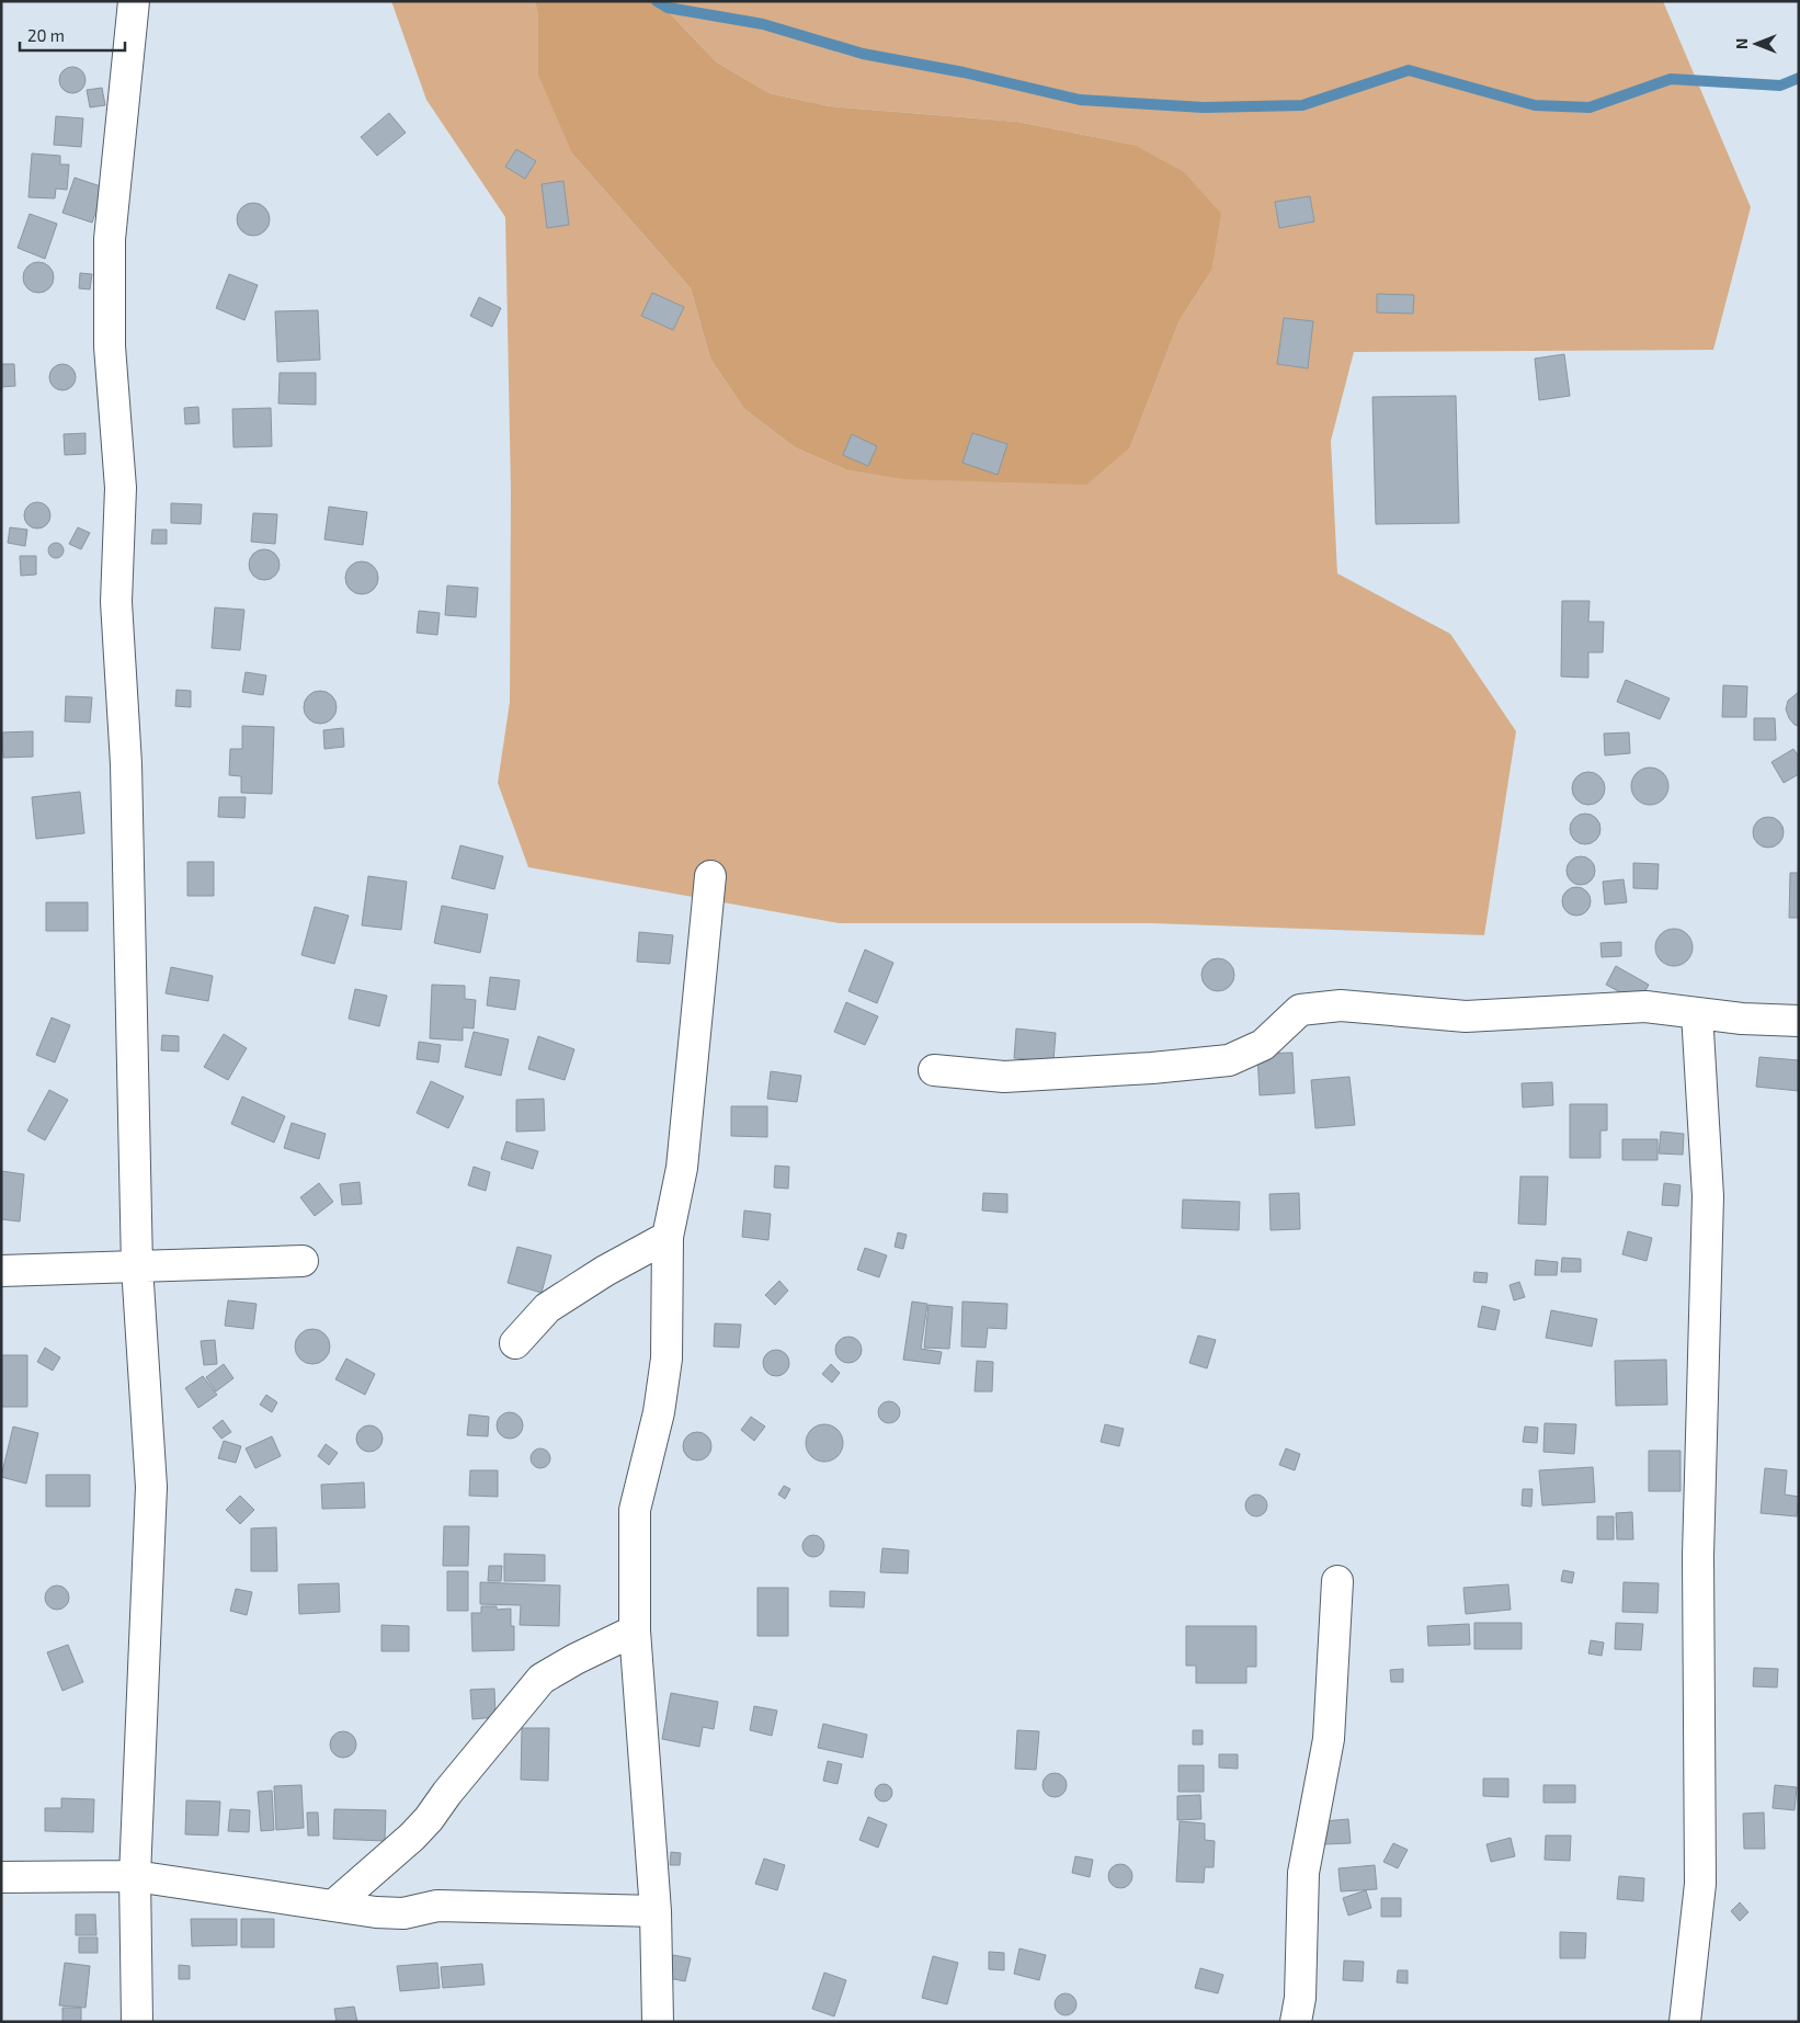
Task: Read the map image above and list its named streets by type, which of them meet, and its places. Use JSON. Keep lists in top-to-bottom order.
{
  "scale_bar": "20 m",
  "north": "left"
}
